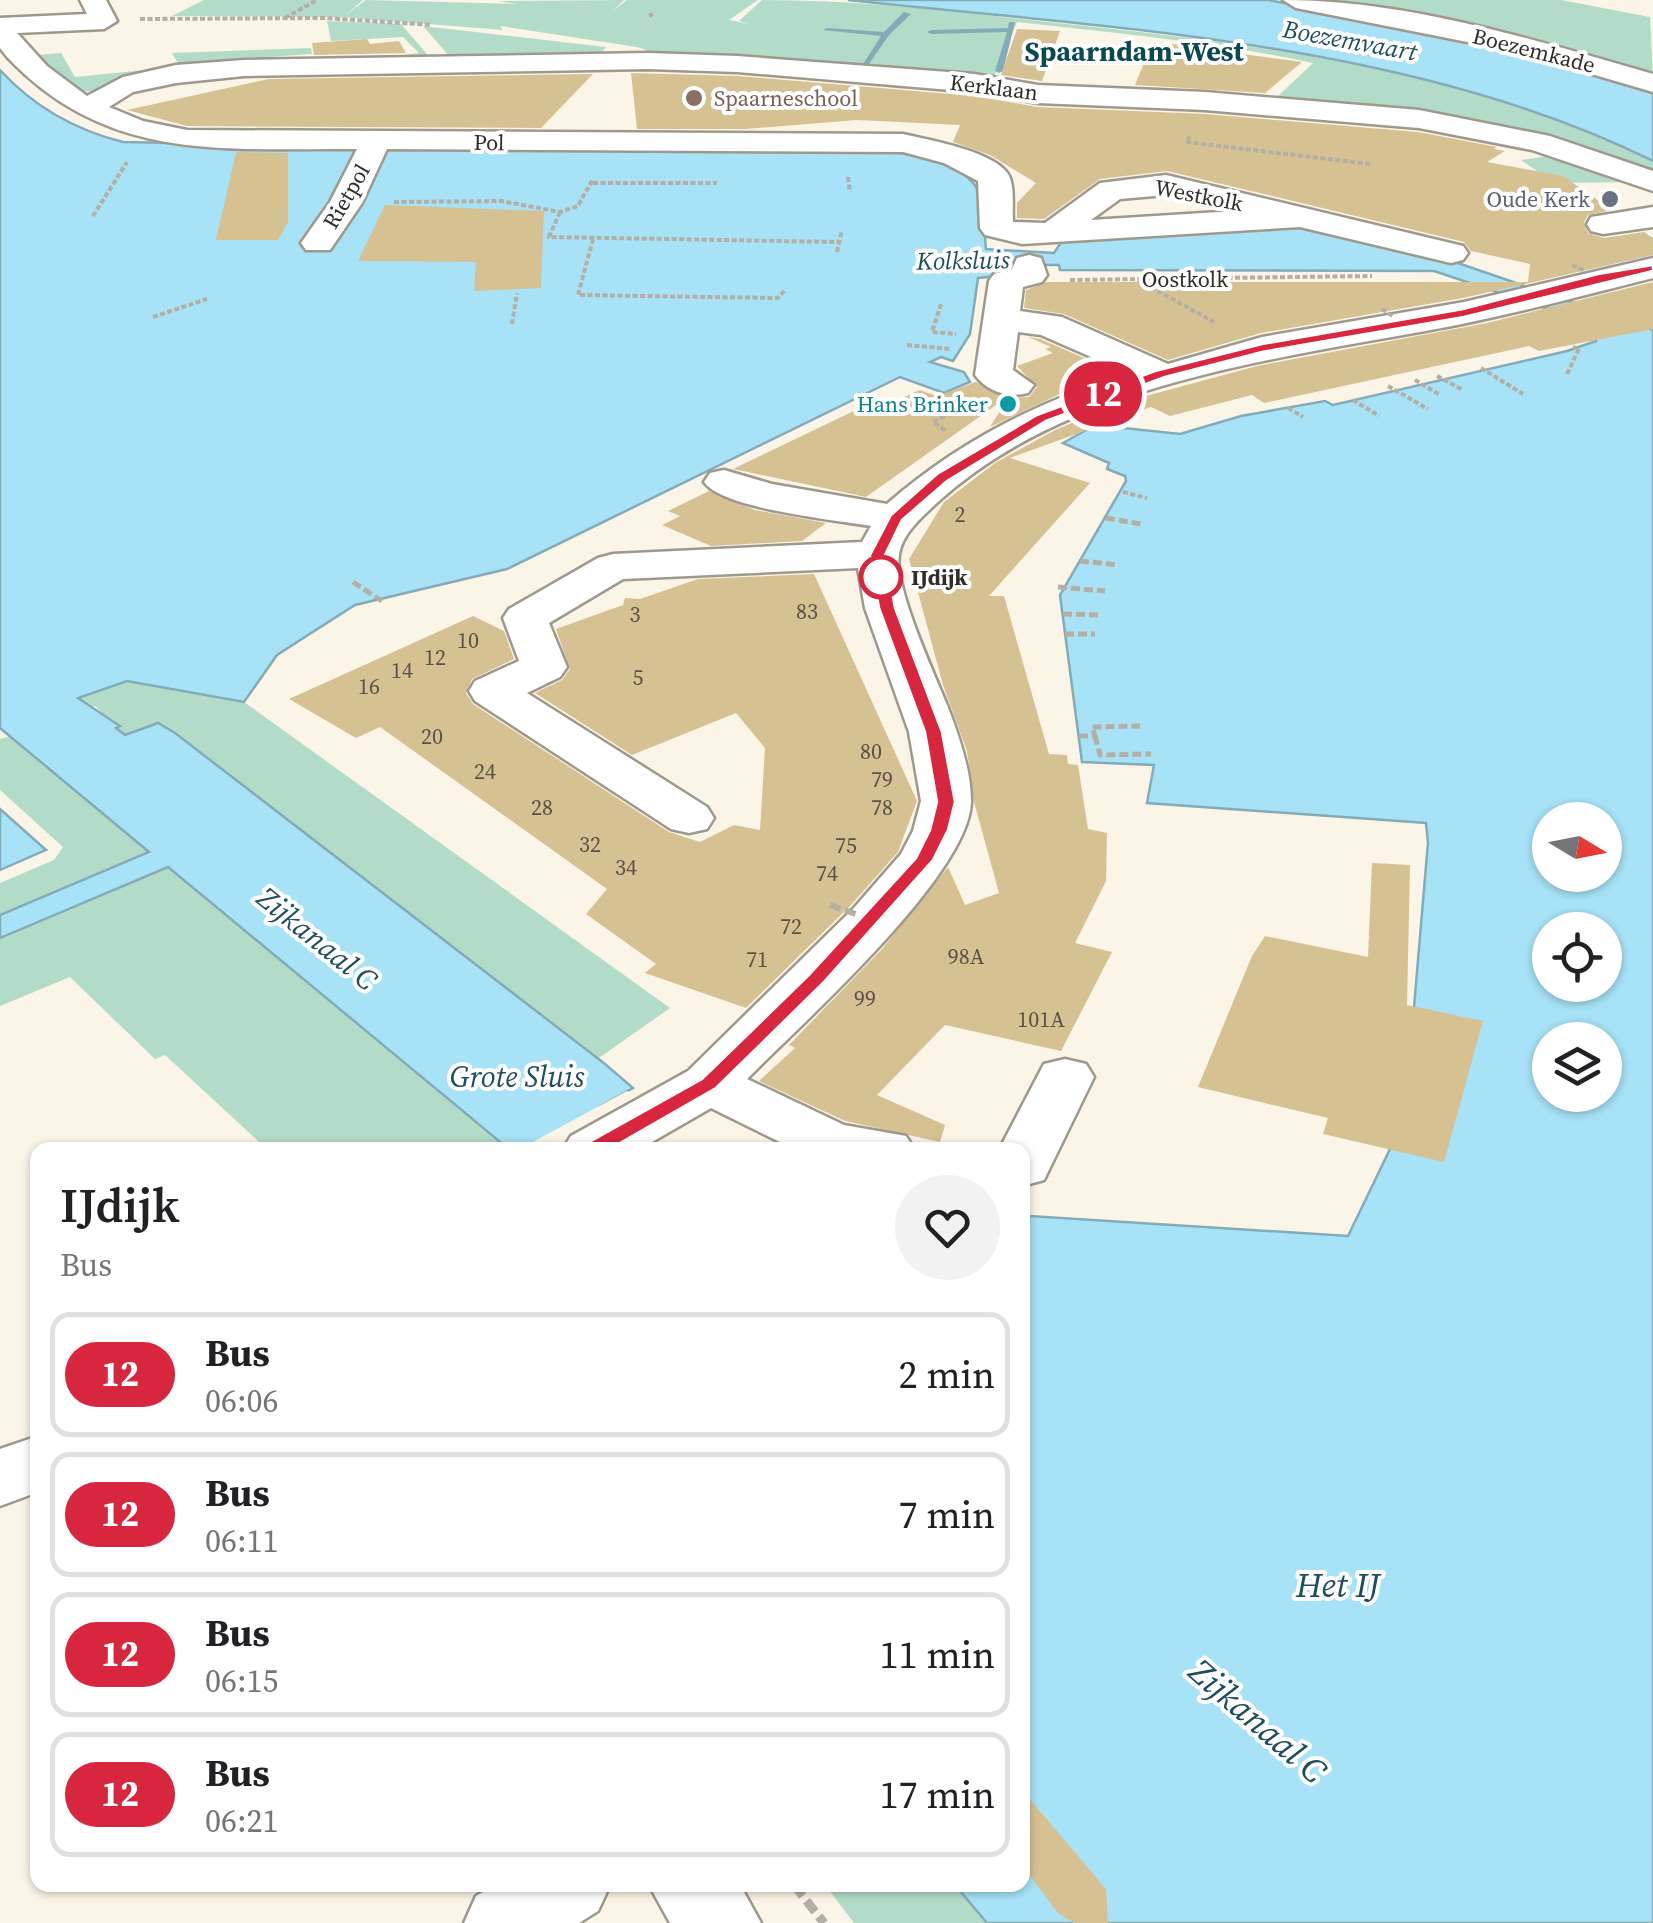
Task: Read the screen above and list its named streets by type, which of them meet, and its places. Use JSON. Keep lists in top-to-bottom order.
{
  "streets": {
    "street": [
      "Boezemkade",
      "Kerklaan",
      "Pol",
      "Westkolk",
      "Rietpol"
    ],
    "path": ["Oostkolk"]
  },
  "crossings": [
    ["Kerklaan", "Pol"],
    ["Pol", "Westkolk"],
    ["Pol", "Rietpol"],
    ["Pol", "Oostkolk"],
    ["Westkolk", "Oostkolk"]
  ],
  "districts": ["Spaarndam-West"],
  "water": [
    "Boezemvaart",
    "Kolksluis",
    "Zijkanaal C",
    "Grote Sluis",
    "Het IJ"
  ],
  "places": [
    "Spaarneschool",
    "Oude Kerk",
    "Hans Brinker",
    "IJdijk"
  ],
  "lines": ["bus line 12"],
  "house_numbers": [
    "2",
    "83",
    "3",
    "10",
    "12",
    "14",
    "5",
    "16",
    "20",
    "80",
    "24",
    "79",
    "28",
    "78",
    "32",
    "75",
    "34",
    "74",
    "72",
    "98A",
    "71",
    "99",
    "101A"
  ],
  "north": "right",
  "page": {
    "on_map": "12",
    "heading": ["IJdijk", "Bus"],
    "list": [
      {
        "mark": "12",
        "name": "Bus",
        "note": "06:06",
        "value": "2 min"
      },
      {
        "mark": "12",
        "name": "Bus",
        "note": "06:11",
        "value": "7 min"
      },
      {
        "mark": "12",
        "name": "Bus",
        "note": "06:15",
        "value": "11 min"
      },
      {
        "mark": "12",
        "name": "Bus",
        "note": "06:21",
        "value": "17 min"
      }
    ]
  }
}
